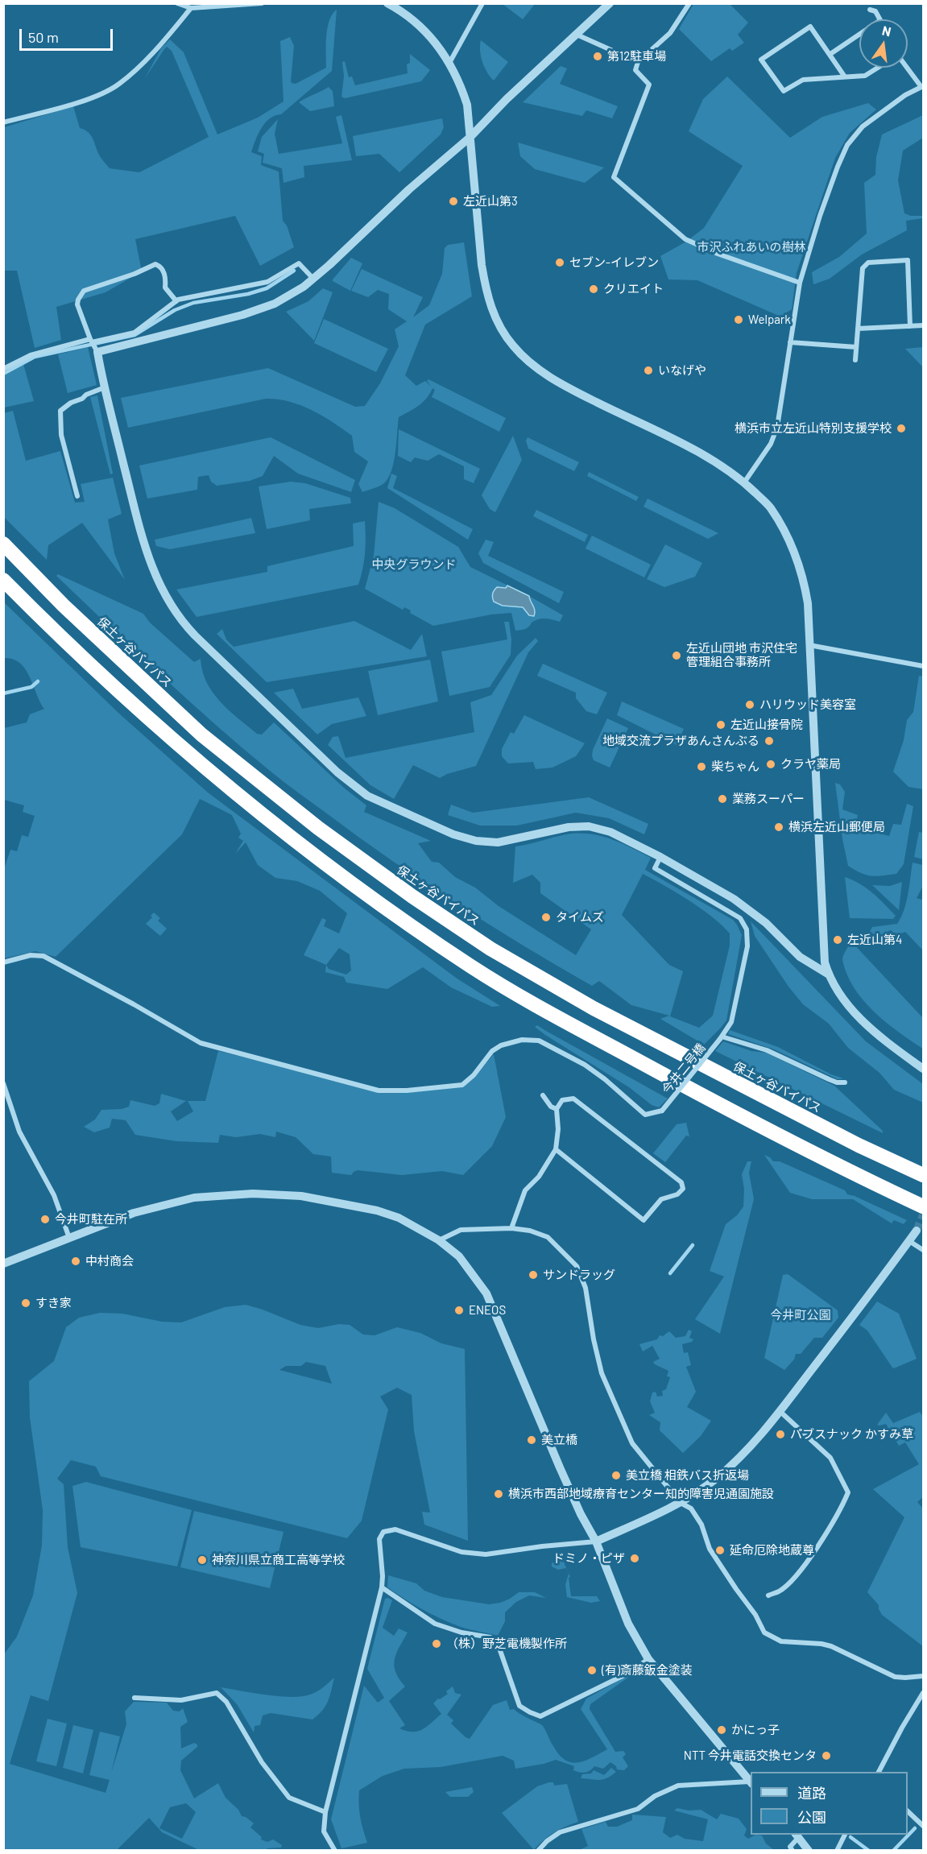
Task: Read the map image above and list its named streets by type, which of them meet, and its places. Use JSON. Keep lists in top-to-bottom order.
{
  "streets": {
    "highway": ["保土ヶ谷バイパス"],
    "street": ["今井二号橋"]
  },
  "parks": ["市沢ふれあいの樹林", "中央グラウンド", "今井町公園"],
  "places": [
    "第12駐車場",
    "左近山第3",
    "セブン-イレブン",
    "クリエイト",
    "Welpark",
    "いなげや",
    "横浜市立左近山特別支援学校",
    "左近山団地 市沢住宅 管理組合事務所",
    "ハリウッド美容室",
    "左近山接骨院",
    "地域交流プラザあんさんぶる",
    "クラヤ薬局",
    "柴ちゃん",
    "業務スーパー",
    "横浜左近山郵便局",
    "タイムズ",
    "左近山第4",
    "今井町駐在所",
    "中村商会",
    "サンドラッグ",
    "すき家",
    "ENEOS",
    "パブスナック かすみ草",
    "美立橋",
    "美立橋 相鉄バス折返場",
    "横浜市西部地域療育センター知的障害児通園施設",
    "延命厄除地蔵尊",
    "ドミノ・ピザ",
    "神奈川県立商工高等学校",
    "（株）野芝電機製作所",
    "(有)斎藤鈑金塗装",
    "かにっ子",
    "NTT 今井電話交換センタ"
  ],
  "legend": ["道路", "公園"],
  "scale_bar": "50 m",
  "north": "top"
}
